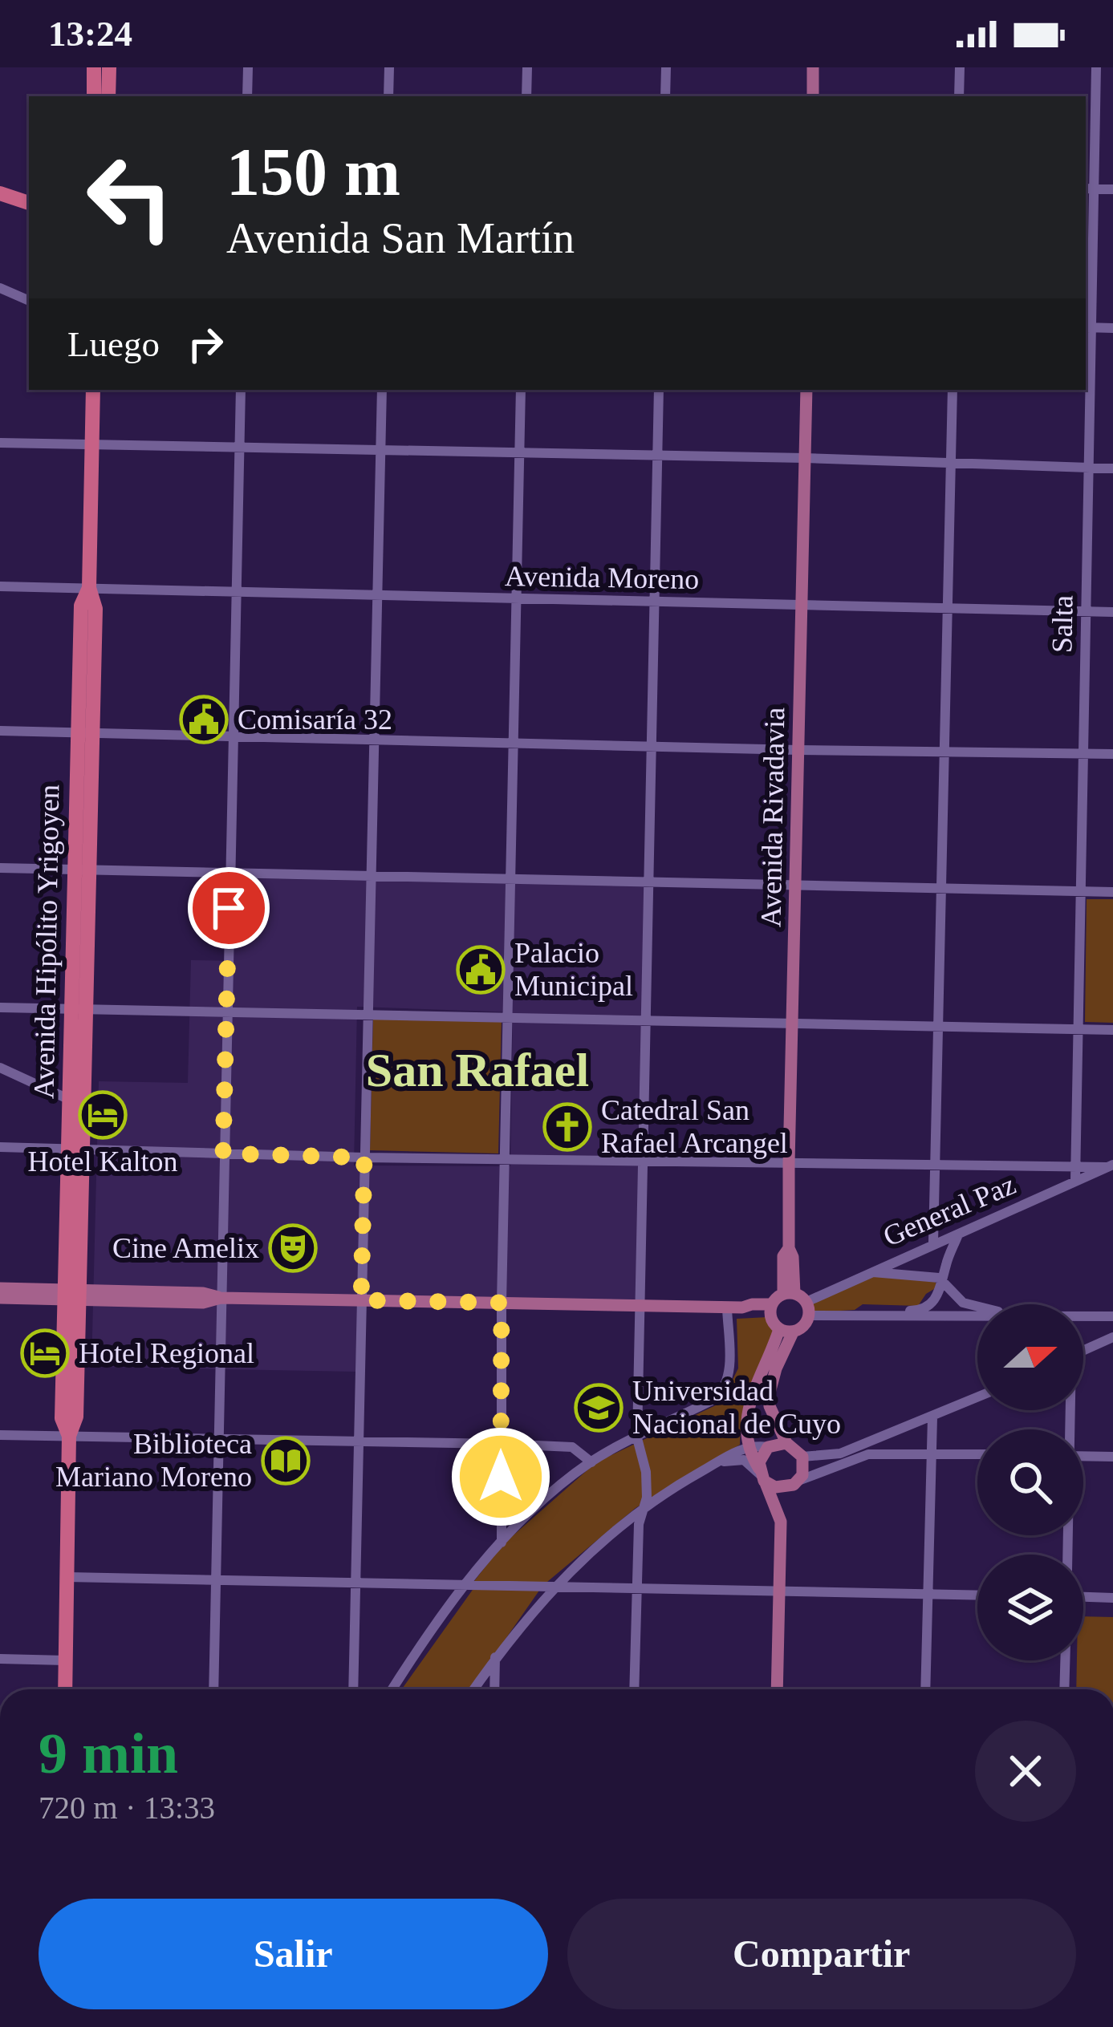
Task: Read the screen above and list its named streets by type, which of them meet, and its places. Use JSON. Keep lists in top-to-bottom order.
{
  "streets": {
    "highway": ["Avenida Hipólito Yrigoyen"],
    "main road": ["Avenida Rivadavia"],
    "street": ["Avenida Moreno", "Salta", "General Paz"]
  },
  "crossings": [
    ["Avenida Moreno", "Salta"],
    ["Avenida Moreno", "Avenida Rivadavia"],
    ["Avenida Moreno", "Avenida Hipólito Yrigoyen"],
    ["Salta", "General Paz"]
  ],
  "districts": ["San Rafael"],
  "places": {
    "public building": ["Comisaría 32", "Palacio Municipal"],
    "hotel": ["Hotel Kalton", "Hotel Regional"],
    "church": ["Catedral San Rafael Arcangel"],
    "theatre": ["Cine Amelix"],
    "school or university": ["Universidad Nacional de Cuyo"],
    "library": ["Biblioteca Mariano Moreno"]
  },
  "north": "right",
  "page": {
    "status": "13:24",
    "turn": ["150 m", "Avenida San Martín"],
    "then": "Luego",
    "heading": ["9 min", "720 m · 13:33"],
    "buttons": ["Salir", "Compartir"]
  }
}
